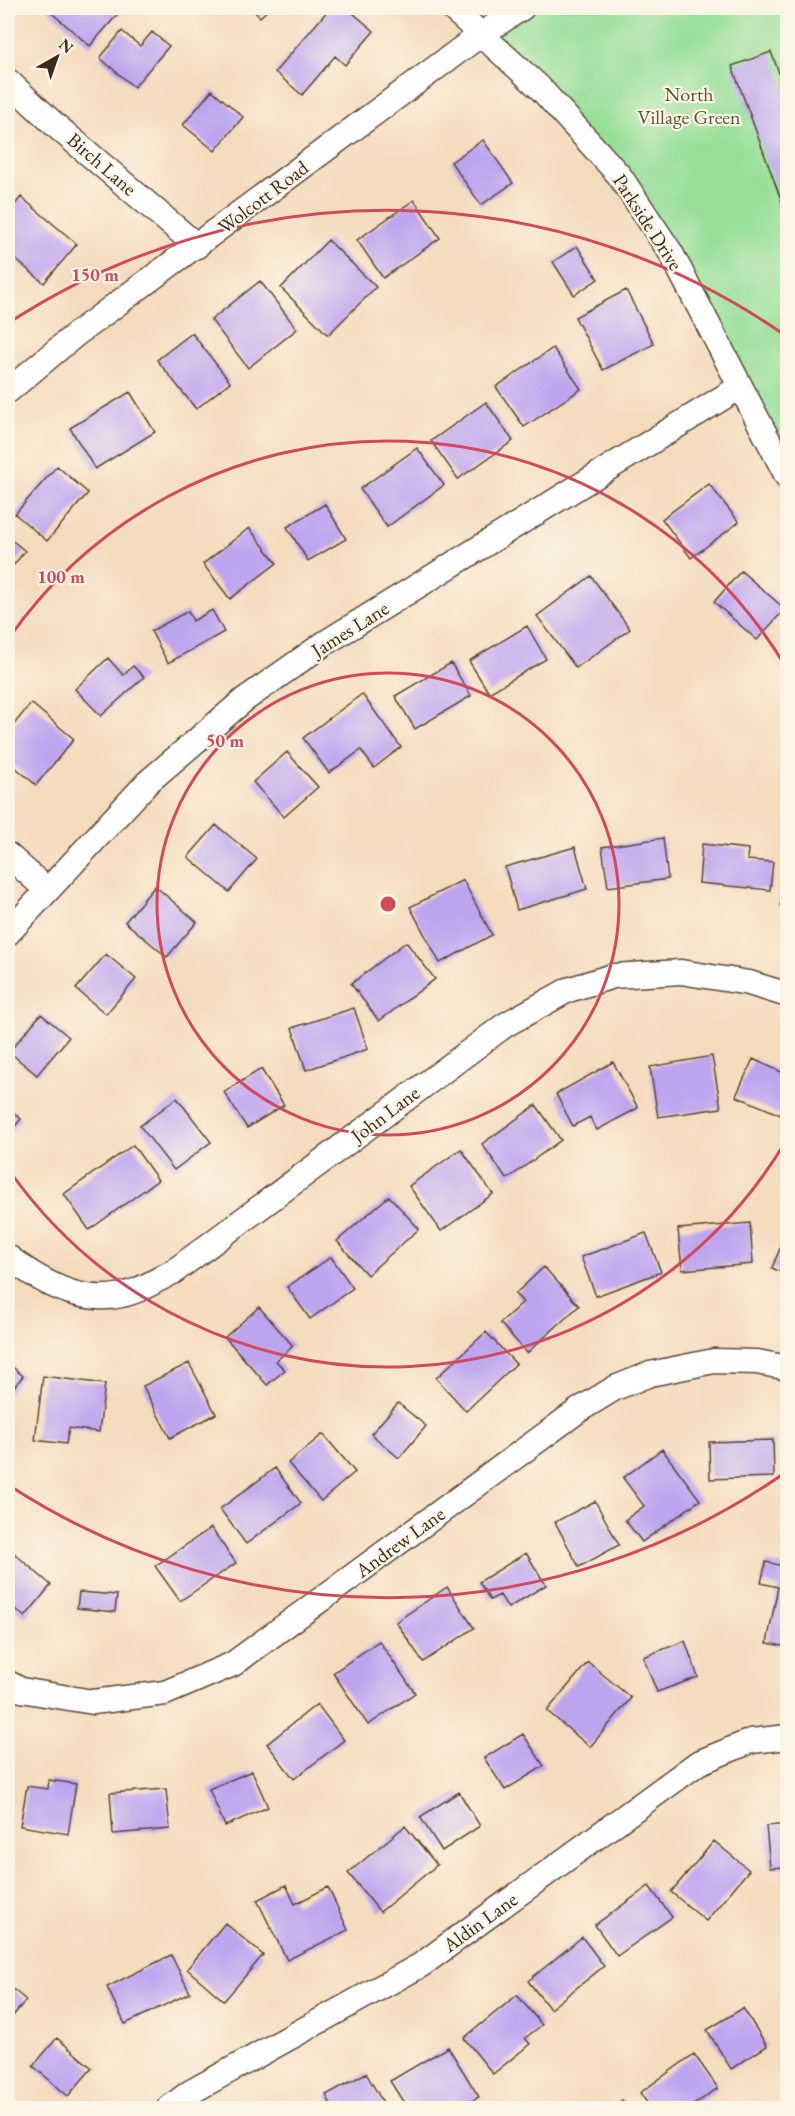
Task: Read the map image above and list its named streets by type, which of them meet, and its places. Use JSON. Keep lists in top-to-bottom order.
{
  "streets": {
    "street": [
      "Birch Lane",
      "Wolcott Road",
      "Parkside Drive",
      "James Lane",
      "John Lane",
      "Andrew Lane",
      "Aldin Lane"
    ]
  },
  "crossings": [
    ["Birch Lane", "Wolcott Road"],
    ["Wolcott Road", "Parkside Drive"],
    ["Parkside Drive", "James Lane"]
  ],
  "parks": ["North Village Green"],
  "north": "top right",
  "rings": ["150 m", "100 m", "50 m"]
}
